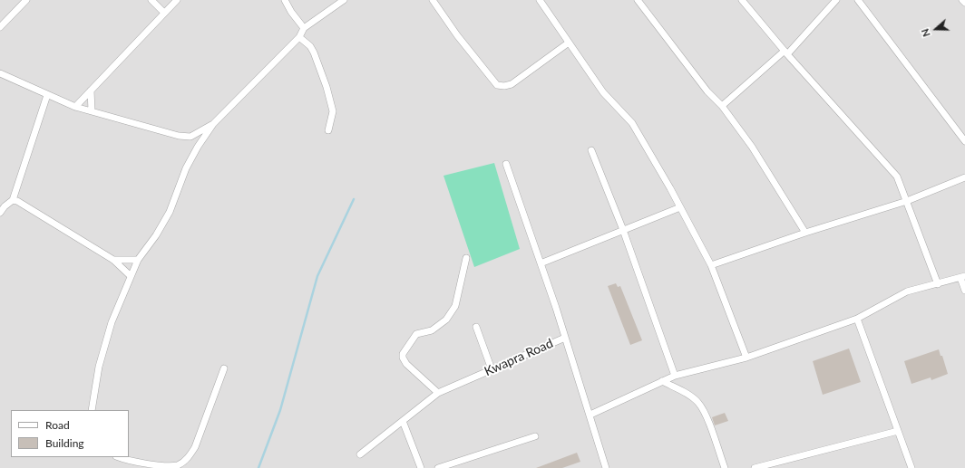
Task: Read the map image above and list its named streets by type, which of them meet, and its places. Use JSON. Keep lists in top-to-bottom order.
{
  "streets": {
    "street": ["Kwapra Road"]
  },
  "legend": ["Road", "Building"],
  "north": "left"
}
